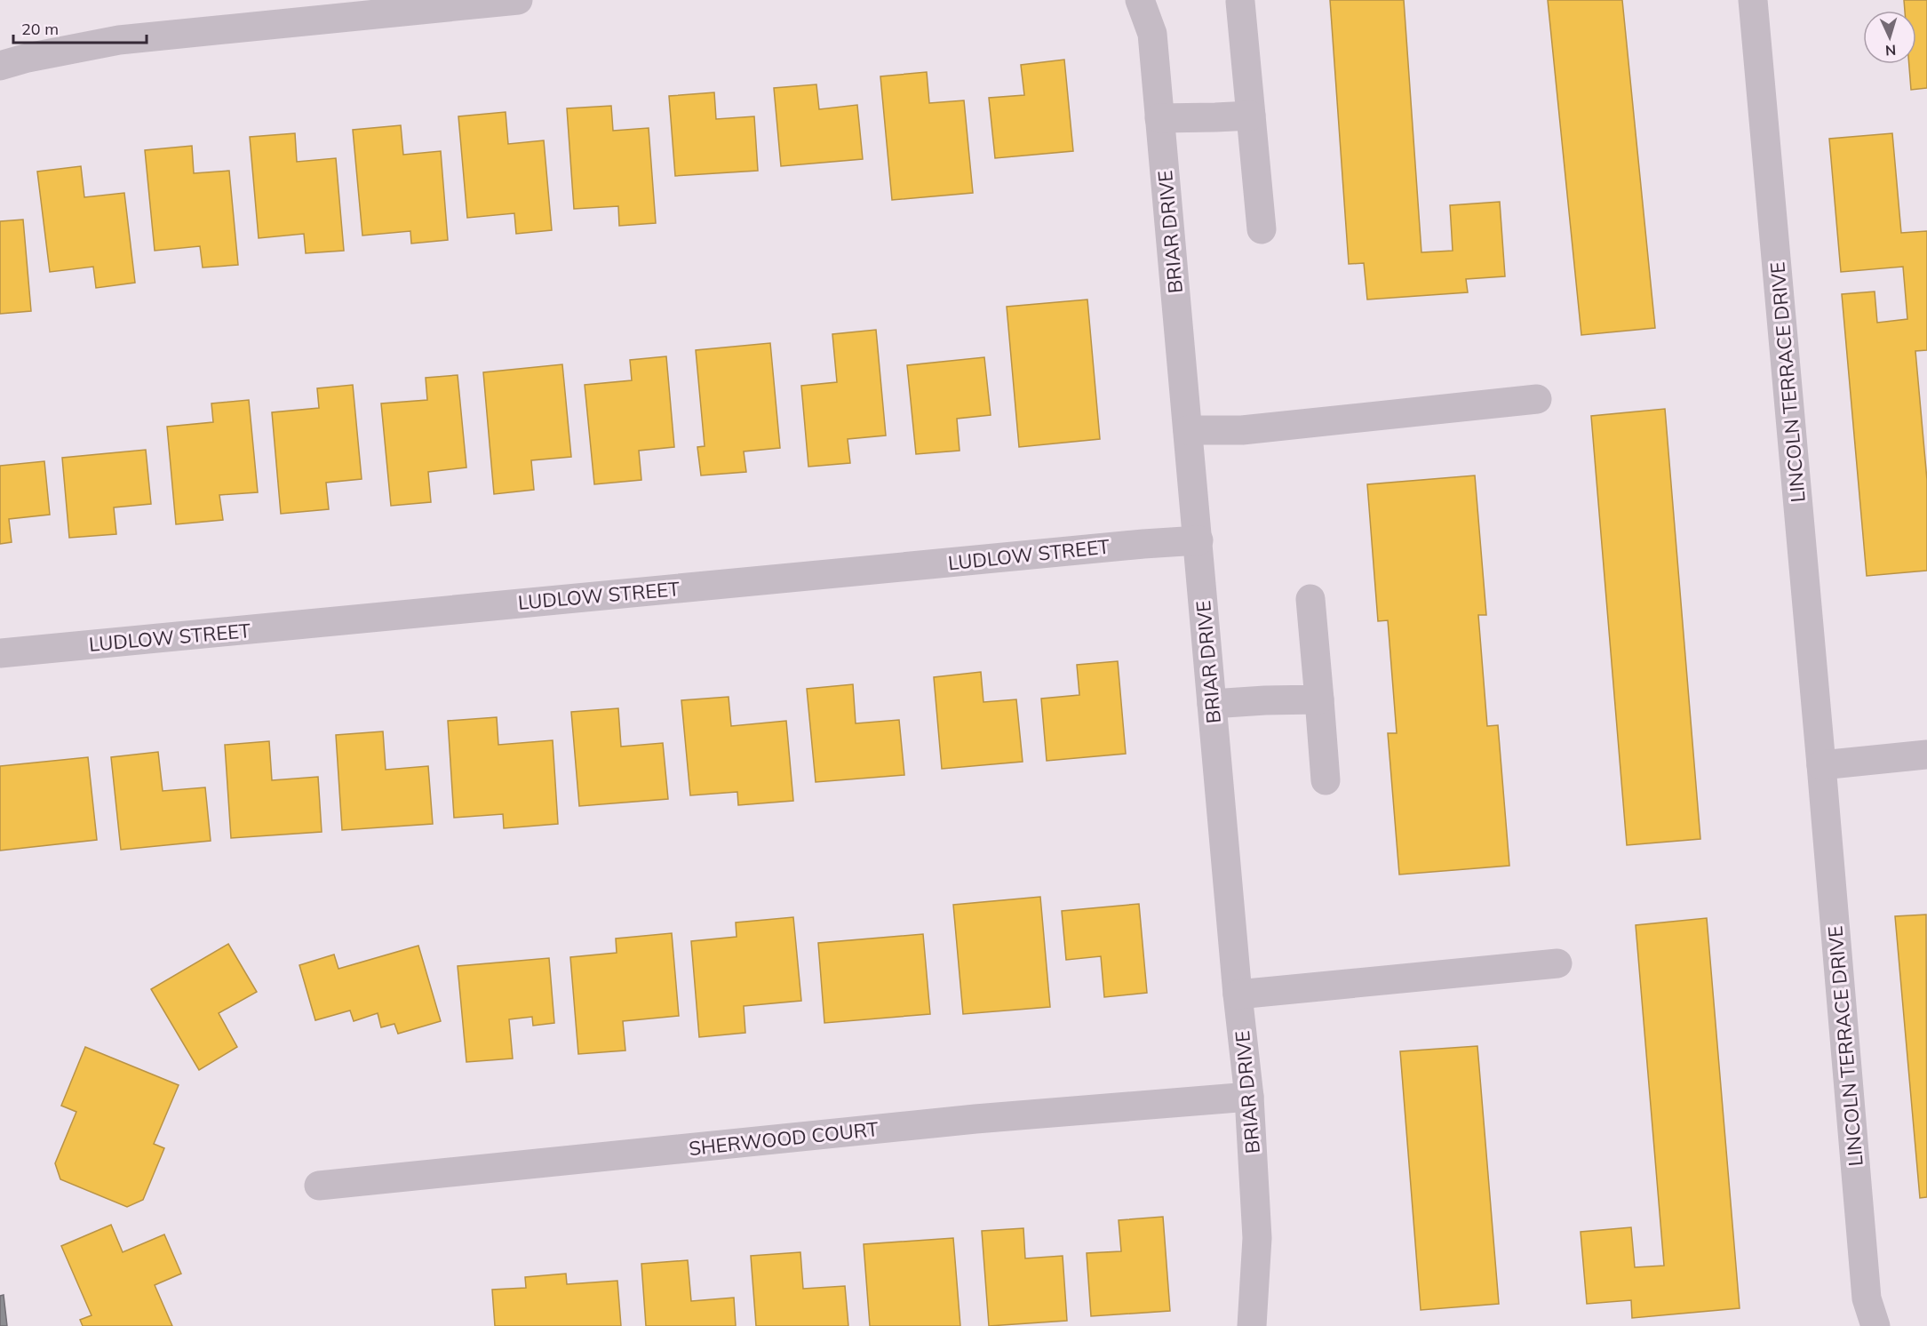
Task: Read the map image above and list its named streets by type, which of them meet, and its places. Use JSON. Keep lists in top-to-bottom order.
{
  "streets": {
    "street": [
      "BRIAR DRIVE",
      "LINCOLN TERRACE DRIVE",
      "LUDLOW STREET",
      "SHERWOOD COURT"
    ]
  },
  "crossings": [
    ["BRIAR DRIVE", "LUDLOW STREET"],
    ["BRIAR DRIVE", "SHERWOOD COURT"]
  ],
  "scale_bar": "20 m",
  "north": "bottom"
}
